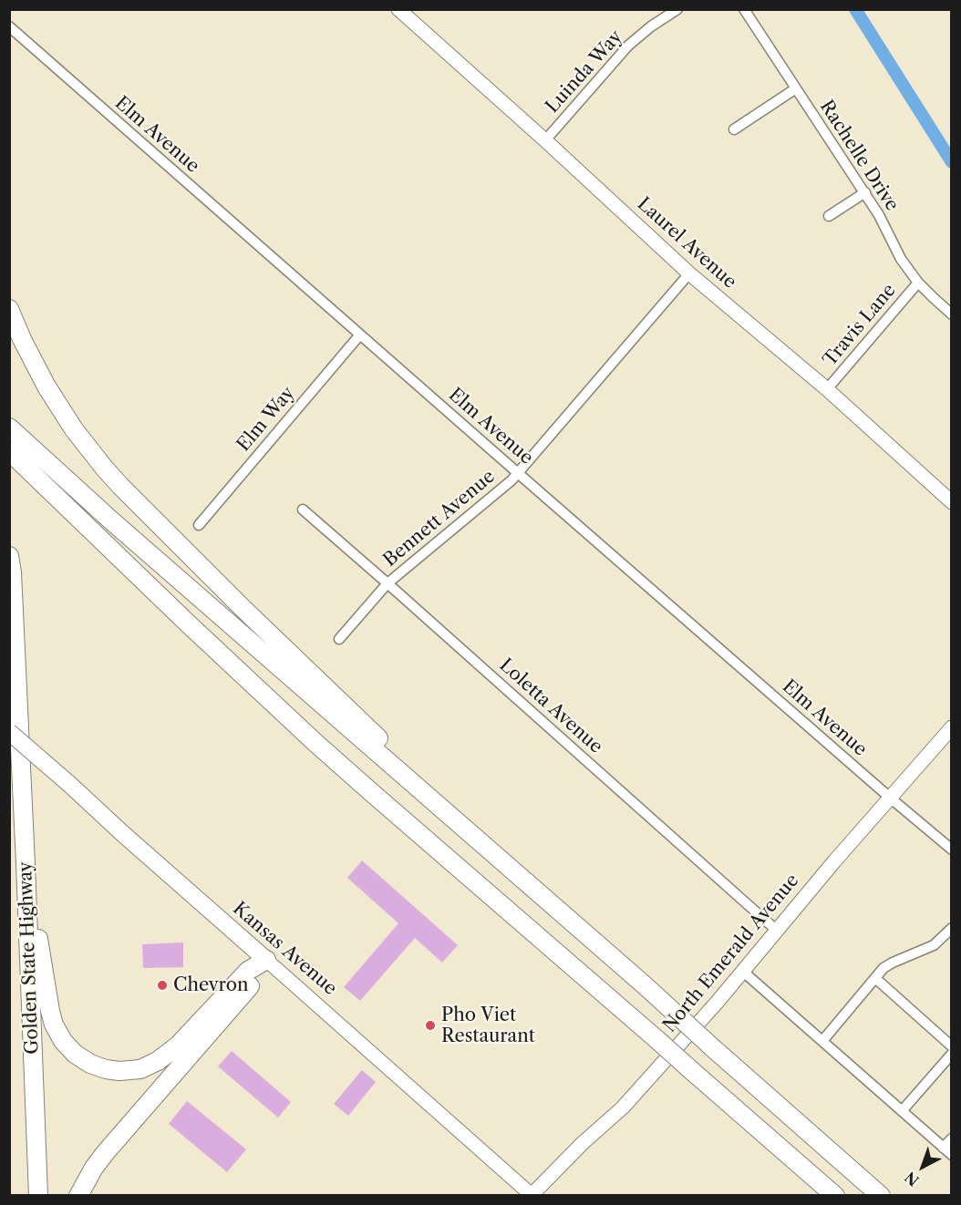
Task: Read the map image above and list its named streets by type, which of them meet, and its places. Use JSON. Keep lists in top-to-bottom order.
{
  "streets": {
    "highway": ["Golden State Highway"],
    "main road": ["Kansas Avenue"],
    "street": [
      "Luinda Way",
      "Elm Avenue",
      "Rachelle Drive",
      "Laurel Avenue",
      "Travis Lane",
      "Elm Way",
      "Bennett Avenue",
      "Loletta Avenue",
      "North Emerald Avenue"
    ]
  },
  "crossings": [
    ["Luinda Way", "Laurel Avenue"],
    ["Elm Avenue", "Elm Way"],
    ["Elm Avenue", "Bennett Avenue"],
    ["Elm Avenue", "North Emerald Avenue"],
    ["Rachelle Drive", "Travis Lane"],
    ["Laurel Avenue", "Travis Lane"],
    ["Laurel Avenue", "Bennett Avenue"],
    ["Bennett Avenue", "Loletta Avenue"],
    ["Loletta Avenue", "North Emerald Avenue"],
    ["Kansas Avenue", "North Emerald Avenue"]
  ],
  "places": ["Chevron", "Pho Viet Restaurant"],
  "north": "bottom left"
}
